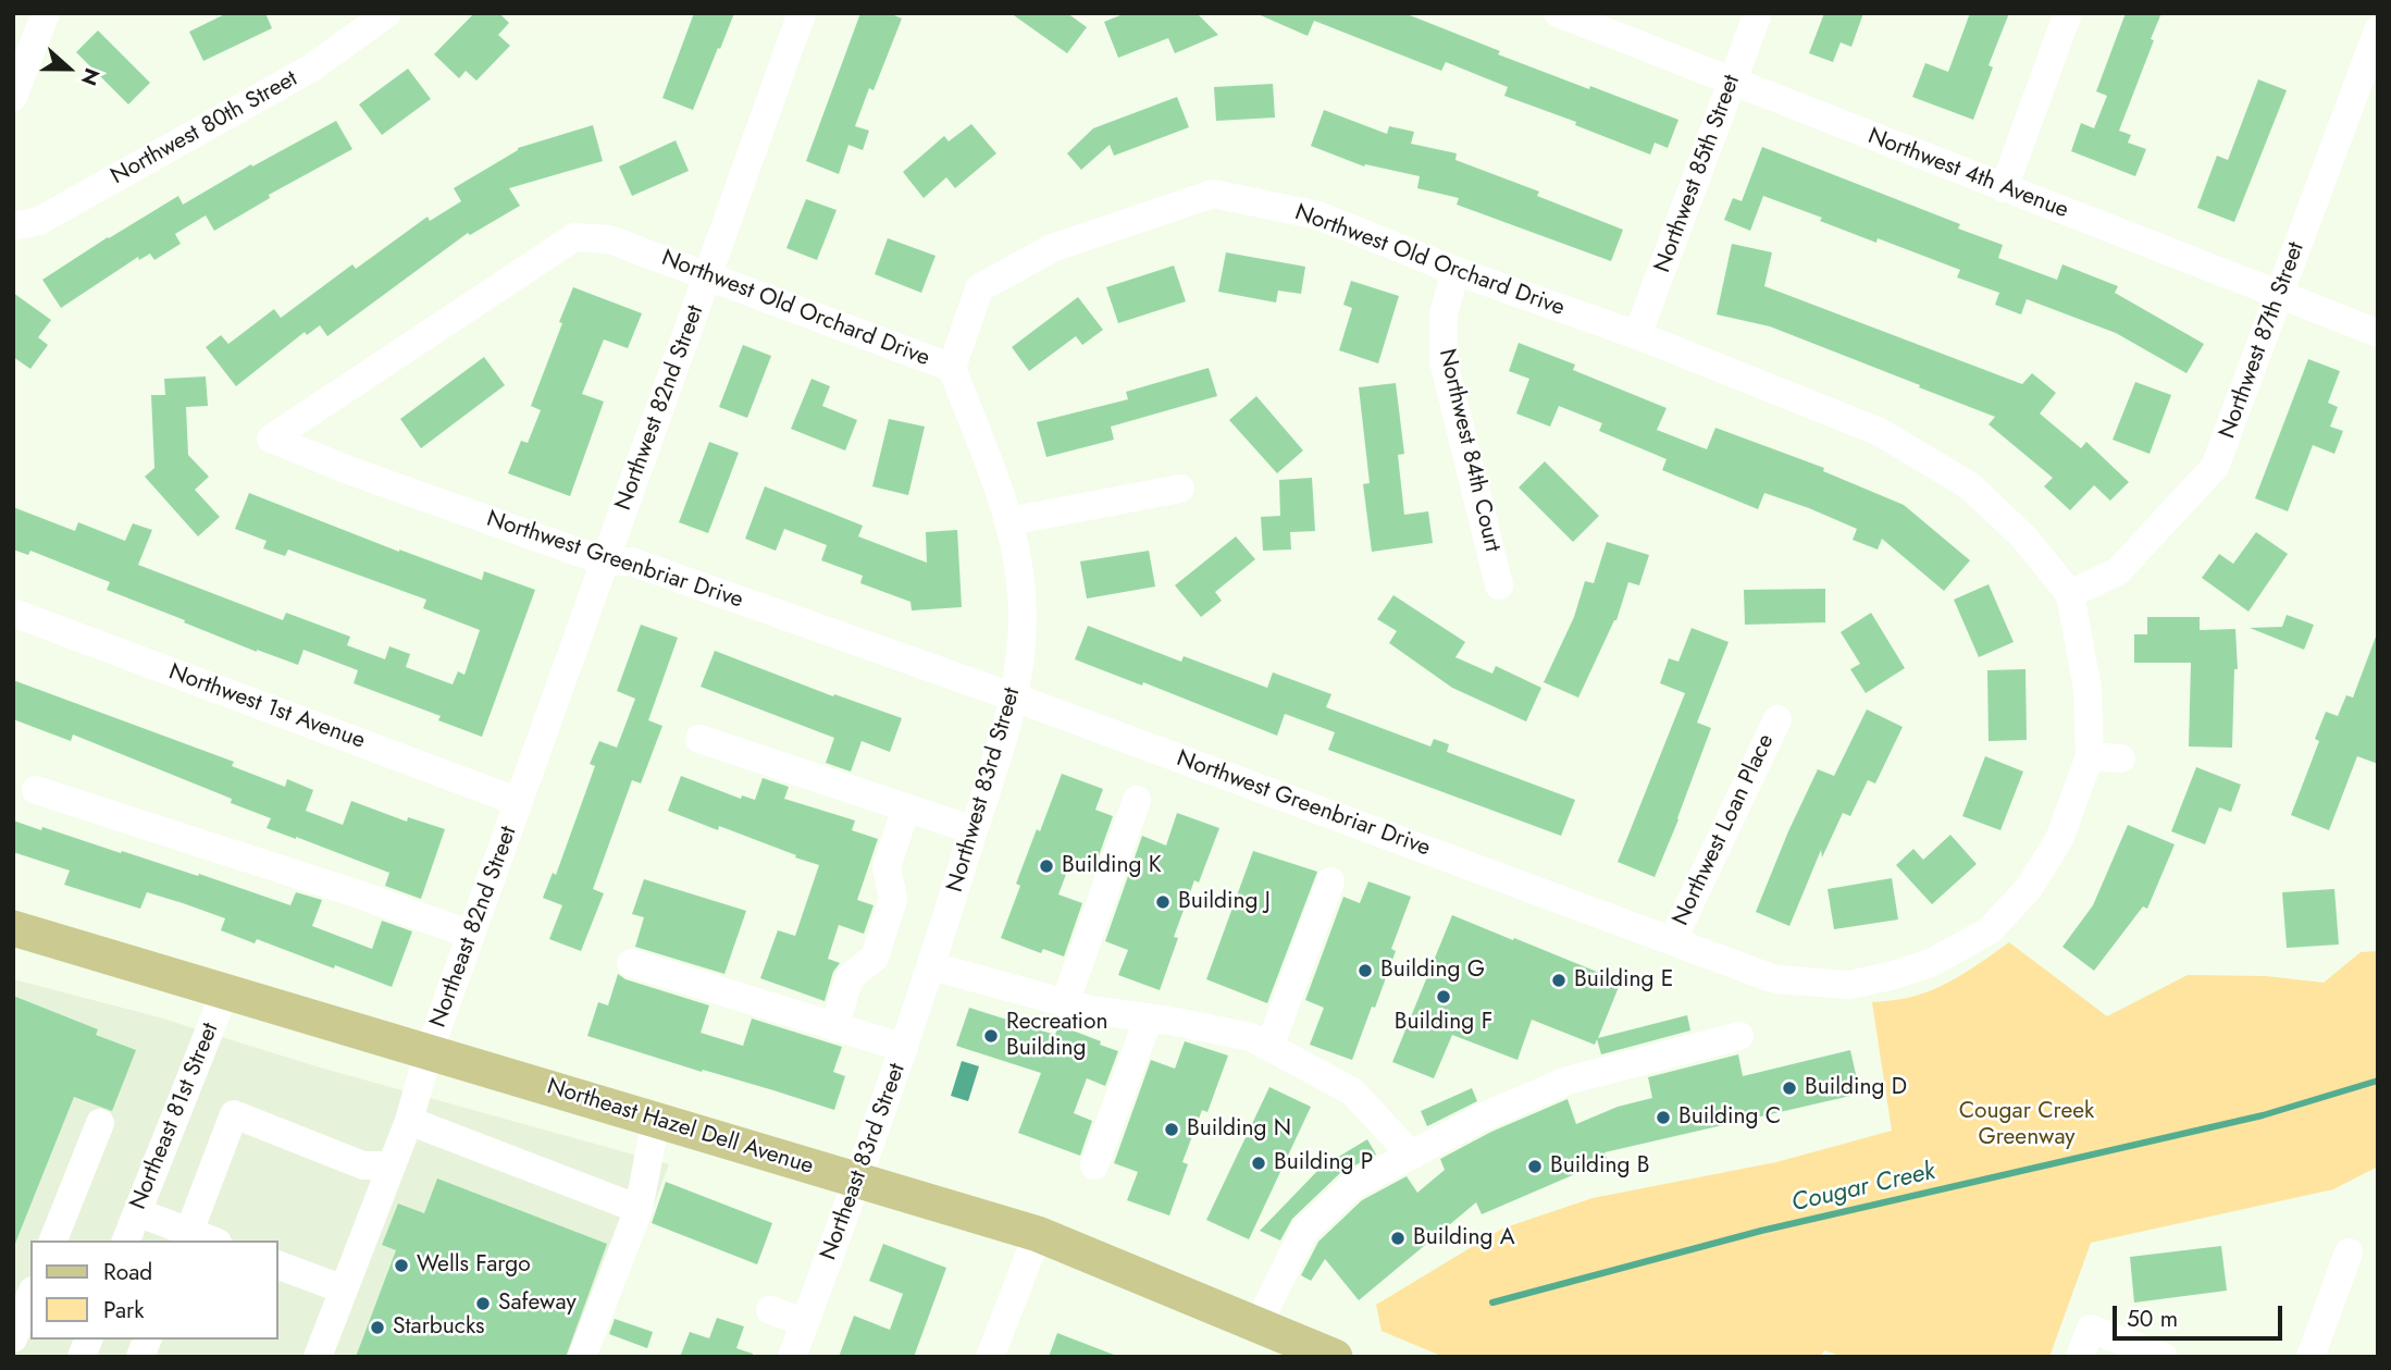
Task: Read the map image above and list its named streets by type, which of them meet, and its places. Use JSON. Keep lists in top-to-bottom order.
{
  "streets": {
    "main road": ["Northeast Hazel Dell Avenue"],
    "street": [
      "Northwest 80th Street",
      "Northwest 85th Street",
      "Northwest 4th Avenue",
      "Northwest Old Orchard Drive",
      "Northwest 87th Street",
      "Northwest 82nd Street",
      "Northwest 84th Court",
      "Northwest Greenbriar Drive",
      "Northwest 1st Avenue",
      "Northwest 83rd Street",
      "Northwest Loan Place",
      "Northeast 82nd Street",
      "Northeast 81st Street",
      "Northeast 83rd Street"
    ]
  },
  "crossings": [
    ["Northwest 85th Street", "Northwest 4th Avenue"],
    ["Northwest 85th Street", "Northwest Old Orchard Drive"],
    ["Northwest 4th Avenue", "Northwest 87th Street"],
    ["Northwest Old Orchard Drive", "Northwest 87th Street"],
    ["Northwest Old Orchard Drive", "Northwest 82nd Street"],
    ["Northwest Old Orchard Drive", "Northwest 84th Court"],
    ["Northwest Old Orchard Drive", "Northwest Greenbriar Drive"],
    ["Northwest Old Orchard Drive", "Northwest 83rd Street"],
    ["Northwest 87th Street", "Northwest Greenbriar Drive"],
    ["Northwest 82nd Street", "Northwest Greenbriar Drive"],
    ["Northwest 82nd Street", "Northwest 1st Avenue"],
    ["Northwest 82nd Street", "Northeast 82nd Street"],
    ["Northwest Greenbriar Drive", "Northwest 83rd Street"],
    ["Northwest Greenbriar Drive", "Northwest Loan Place"],
    ["Northwest 1st Avenue", "Northeast 82nd Street"],
    ["Northwest 83rd Street", "Northeast 83rd Street"],
    ["Northeast 82nd Street", "Northeast Hazel Dell Avenue"],
    ["Northeast 81st Street", "Northeast Hazel Dell Avenue"],
    ["Northeast Hazel Dell Avenue", "Northeast 83rd Street"]
  ],
  "water": ["Cougar Creek"],
  "parks": ["Cougar Creek Greenway"],
  "places": [
    "Building K",
    "Building J",
    "Building G",
    "Building E",
    "Building F",
    "Recreation Building",
    "Building D",
    "Building C",
    "Building N",
    "Building P",
    "Building B",
    "Building A",
    "Wells Fargo",
    "Safeway",
    "Starbucks"
  ],
  "legend": ["Road", "Park"],
  "scale_bar": "50 m",
  "north": "right"
}
